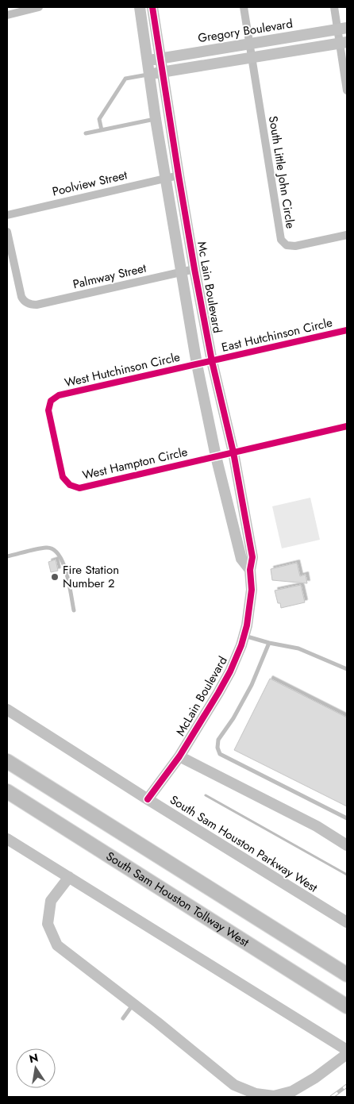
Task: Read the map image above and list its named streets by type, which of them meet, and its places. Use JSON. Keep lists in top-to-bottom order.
{
  "streets": {
    "highway": ["South Sam Houston Tollway West"],
    "street": [
      "Gregory Boulevard",
      "South Little John Circle",
      "Poolview Street",
      "Palmway Street",
      "Mc Lain Boulevard",
      "East Hutchinson Circle",
      "West Hutchinson Circle",
      "West Hampton Circle",
      "McLain Boulevard",
      "South Sam Houston Parkway West"
    ]
  },
  "crossings": [
    ["Gregory Boulevard", "South Little John Circle"],
    ["Gregory Boulevard", "Mc Lain Boulevard"],
    ["Poolview Street", "Mc Lain Boulevard"],
    ["Palmway Street", "Mc Lain Boulevard"],
    ["Mc Lain Boulevard", "East Hutchinson Circle"],
    ["Mc Lain Boulevard", "West Hutchinson Circle"],
    ["Mc Lain Boulevard", "West Hampton Circle"],
    ["Mc Lain Boulevard", "McLain Boulevard"],
    ["East Hutchinson Circle", "West Hutchinson Circle"],
    ["West Hutchinson Circle", "West Hampton Circle"],
    ["McLain Boulevard", "South Sam Houston Parkway West"]
  ],
  "places": ["Fire Station Number 2"],
  "north": "top"
}
